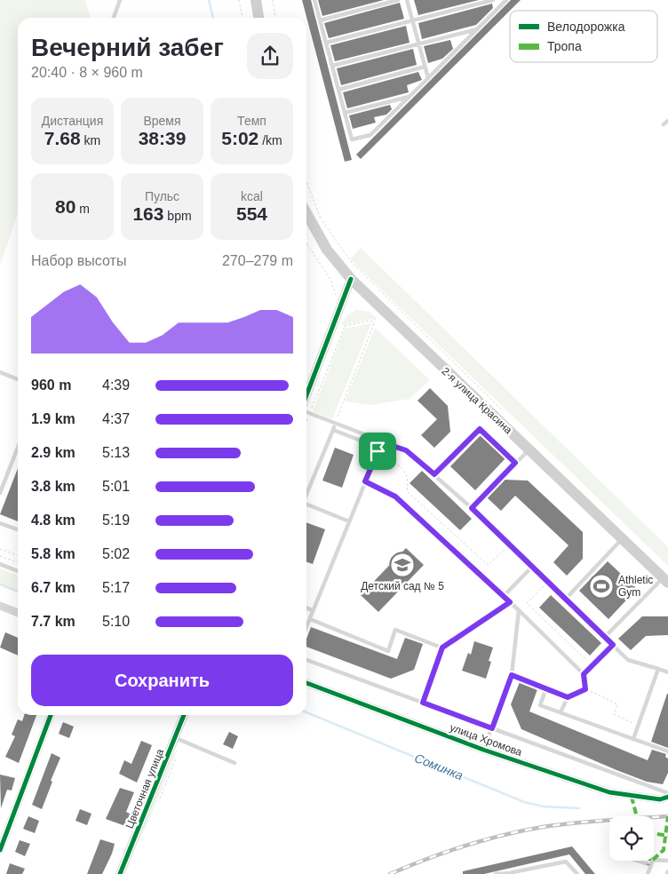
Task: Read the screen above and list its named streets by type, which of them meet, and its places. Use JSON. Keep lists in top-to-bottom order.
{
  "streets": {
    "main road": ["2-я улица Красина"],
    "street": ["улица Хромова", "Цветочная улица"]
  },
  "water": ["Соминка"],
  "places": {
    "school or university": ["Детский сад № 5"],
    "sports": ["Athletic Gym"]
  },
  "legend": ["Велодорожка", "Тропа"],
  "page": {
    "heading": ["Вечерний забег", "20:40 · 8 × 960 m"],
    "stats": [
      ["Дистанция", "7.68 km"],
      ["Время", "38:39"],
      ["Темп", "5:02 /km"],
      ["80 m"],
      ["Пульс", "163 bpm"],
      ["kcal", "554"]
    ],
    "chart": ["Набор высоты", "270–279 m"],
    "list": [
      {
        "name": "960 m",
        "note": "4:39"
      },
      {
        "name": "1.9 km",
        "note": "4:37"
      },
      {
        "name": "2.9 km",
        "note": "5:13"
      },
      {
        "name": "3.8 km",
        "note": "5:01"
      },
      {
        "name": "4.8 km",
        "note": "5:19"
      },
      {
        "name": "5.8 km",
        "note": "5:02"
      },
      {
        "name": "6.7 km",
        "note": "5:17"
      },
      {
        "name": "7.7 km",
        "note": "5:10"
      }
    ],
    "buttons": "Сохранить"
  }
}
